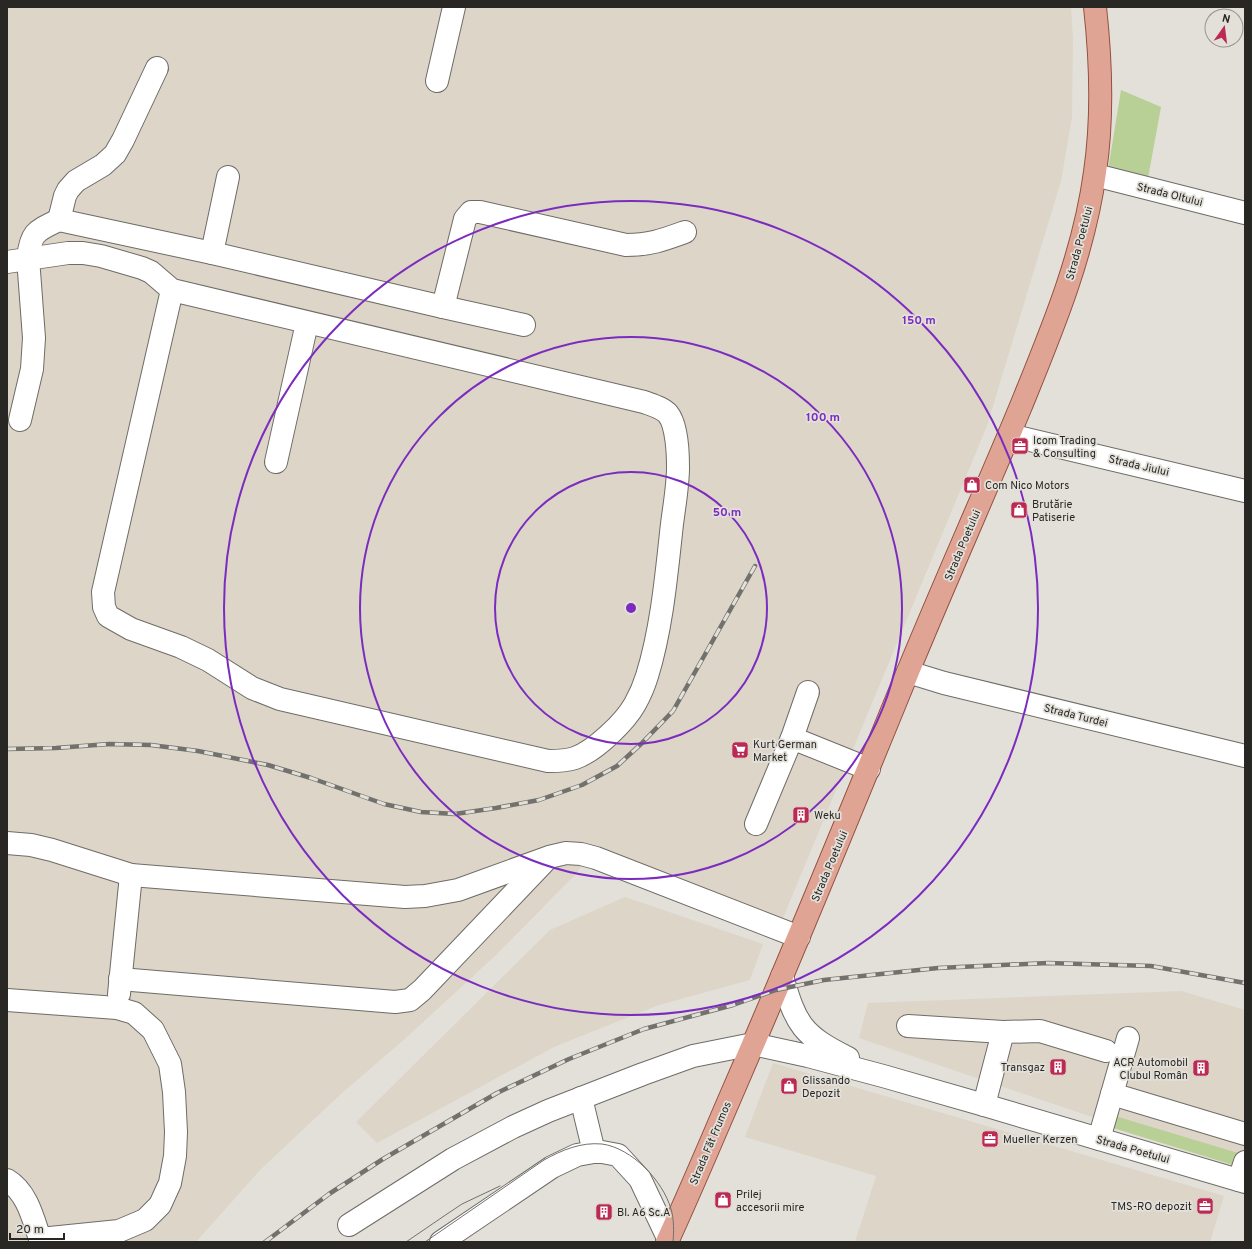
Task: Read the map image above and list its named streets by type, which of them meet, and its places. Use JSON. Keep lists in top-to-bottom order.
{
  "streets": {
    "main road": ["Strada Poetului", "Strada Făt Frumos"],
    "street": ["Strada Oltului", "Strada Jiului", "Strada Turdei"]
  },
  "crossings": [
    ["Strada Oltului", "Strada Poetului"],
    ["Strada Poetului", "Strada Jiului"],
    ["Strada Poetului", "Strada Turdei"],
    ["Strada Poetului", "Strada Făt Frumos"]
  ],
  "places": {
    "office": ["Icom Trading & Consulting", "Mueller Kerzen", "TMS-RO depozit"],
    "shop": [
      "Com Nico Motors",
      "Brutărie Patiserie",
      "Glissando Depozit",
      "Prilej accesorii mire"
    ],
    "supermarket": ["Kurt German Market"],
    "building": [
      "Weku",
      "Transgaz",
      "ACR Automobil Clubul Român",
      "Bl. A6 Sc.A"
    ]
  },
  "scale_bar": "20 m",
  "north": "top",
  "rings": ["150 m", "100 m", "50 m"]
}
